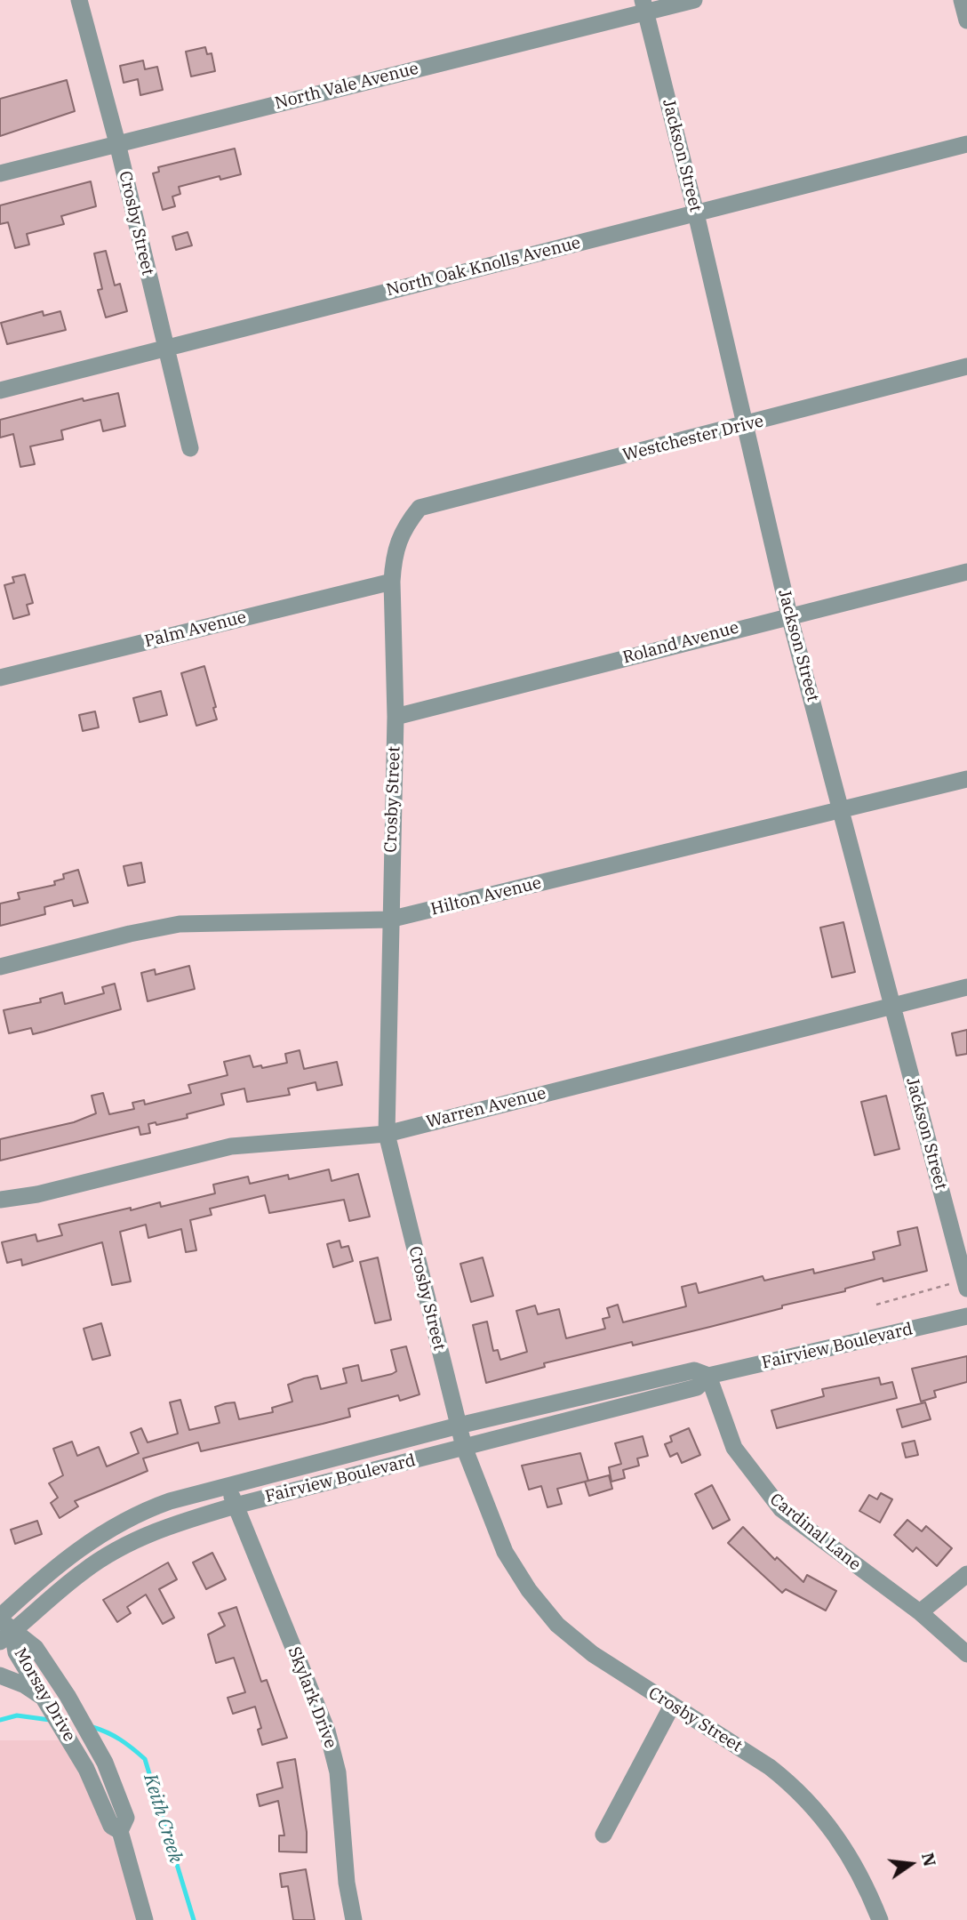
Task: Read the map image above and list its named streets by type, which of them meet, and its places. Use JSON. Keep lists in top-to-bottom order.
{
  "streets": {
    "street": [
      "North Vale Avenue",
      "Jackson Street",
      "Crosby Street",
      "North Oak Knolls Avenue",
      "Westchester Drive",
      "Palm Avenue",
      "Roland Avenue",
      "Hilton Avenue",
      "Warren Avenue",
      "Fairview Boulevard",
      "Cardinal Lane",
      "Morsay Drive",
      "Skylark Drive"
    ]
  },
  "crossings": [
    ["North Vale Avenue", "Jackson Street"],
    ["North Vale Avenue", "Crosby Street"],
    ["Jackson Street", "North Oak Knolls Avenue"],
    ["Jackson Street", "Westchester Drive"],
    ["Jackson Street", "Roland Avenue"],
    ["Jackson Street", "Hilton Avenue"],
    ["Jackson Street", "Warren Avenue"],
    ["Crosby Street", "North Oak Knolls Avenue"],
    ["Crosby Street", "Westchester Drive"],
    ["Crosby Street", "Palm Avenue"],
    ["Crosby Street", "Roland Avenue"],
    ["Crosby Street", "Hilton Avenue"],
    ["Crosby Street", "Warren Avenue"],
    ["Crosby Street", "Fairview Boulevard"],
    ["Fairview Boulevard", "Cardinal Lane"],
    ["Fairview Boulevard", "Morsay Drive"],
    ["Fairview Boulevard", "Skylark Drive"]
  ],
  "water": ["Keith Creek"],
  "north": "right"
}
